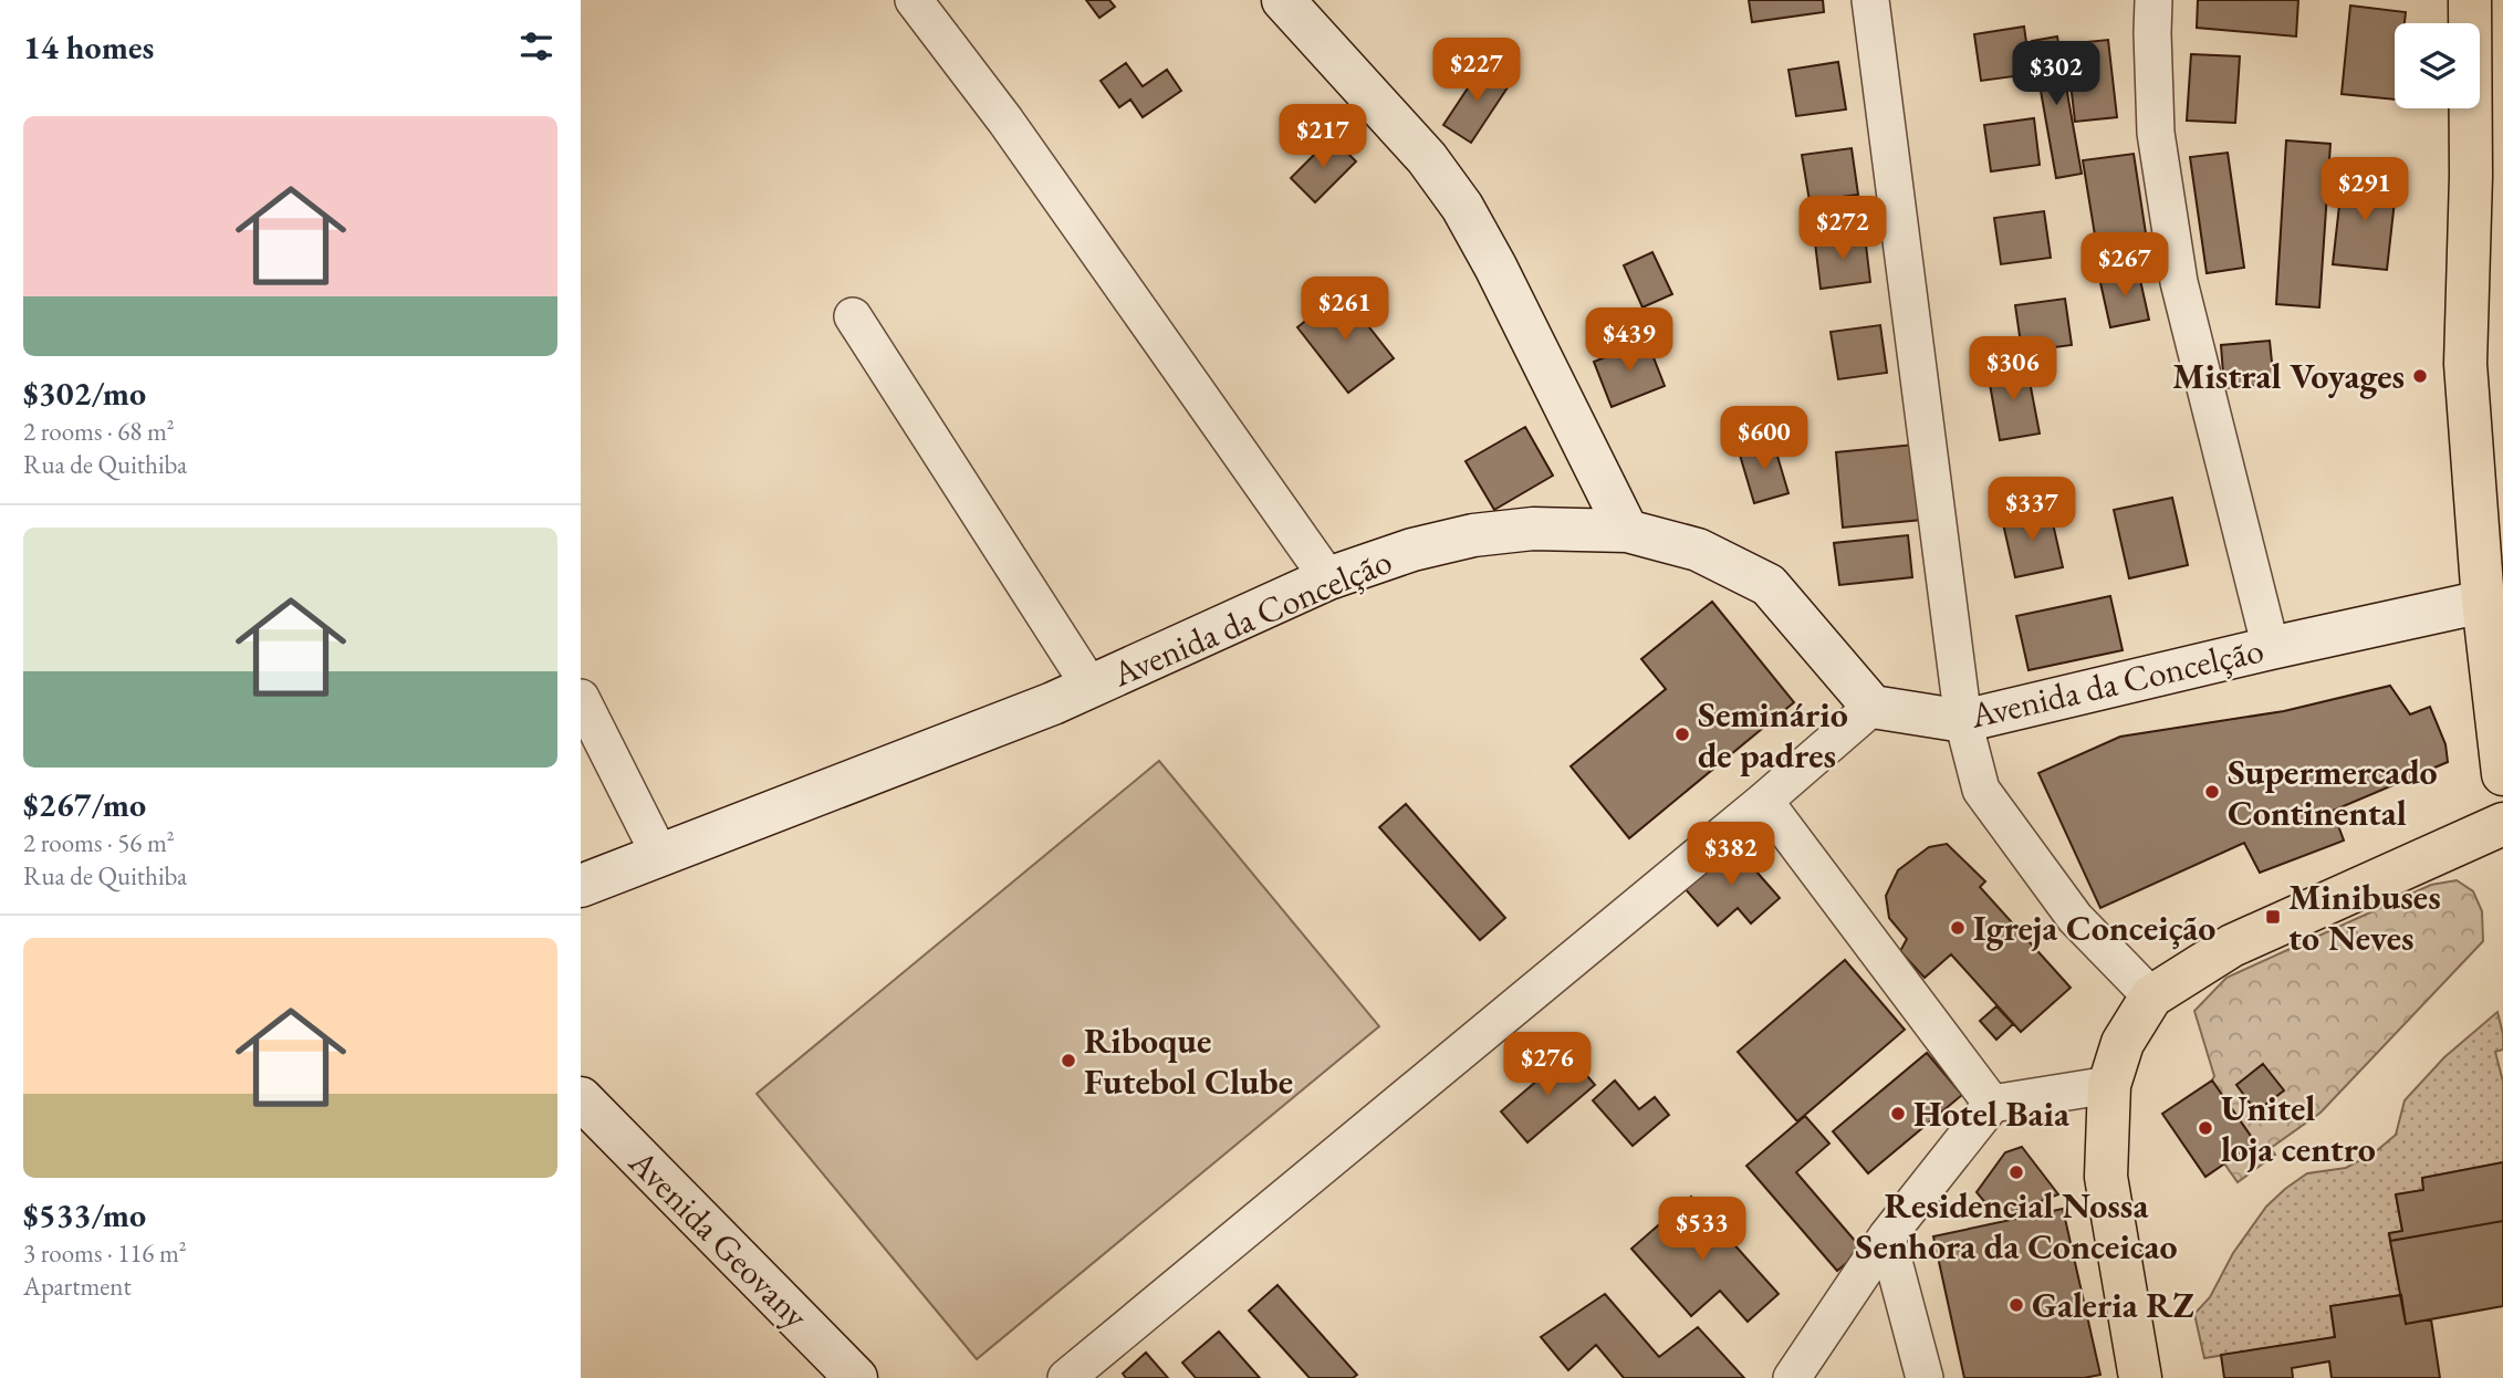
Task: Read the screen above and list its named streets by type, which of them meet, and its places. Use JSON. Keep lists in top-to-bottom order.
{
  "streets": {
    "main road": ["Avenida da Concelção", "Avenida Geovany"]
  },
  "places": {
    "other": [
      "Mistral Voyages",
      "Seminário de padres",
      "Supermercado Continental",
      "Igreja Conceição",
      "Riboque Futebol Clube",
      "Hotel Baia",
      "Unitel loja centro",
      "Residencial Nossa Senhora da Conceicao",
      "Galeria RZ"
    ],
    "transit": ["Minibuses to Neves"]
  },
  "page": {
    "heading": "14 homes",
    "price": [
      "$227",
      "$302",
      "$217",
      "$291",
      "$272",
      "$267",
      "$261",
      "$439",
      "$306",
      "$600",
      "$337",
      "$382",
      "$276",
      "$533"
    ],
    "list": [
      {
        "name": "$302/mo",
        "note": "2 rooms · 68 m² · Rua de Quithiba"
      },
      {
        "name": "$267/mo",
        "note": "2 rooms · 56 m² · Rua de Quithiba"
      },
      {
        "name": "$533/mo",
        "note": "3 rooms · 116 m² · Apartment"
      }
    ]
  }
}
